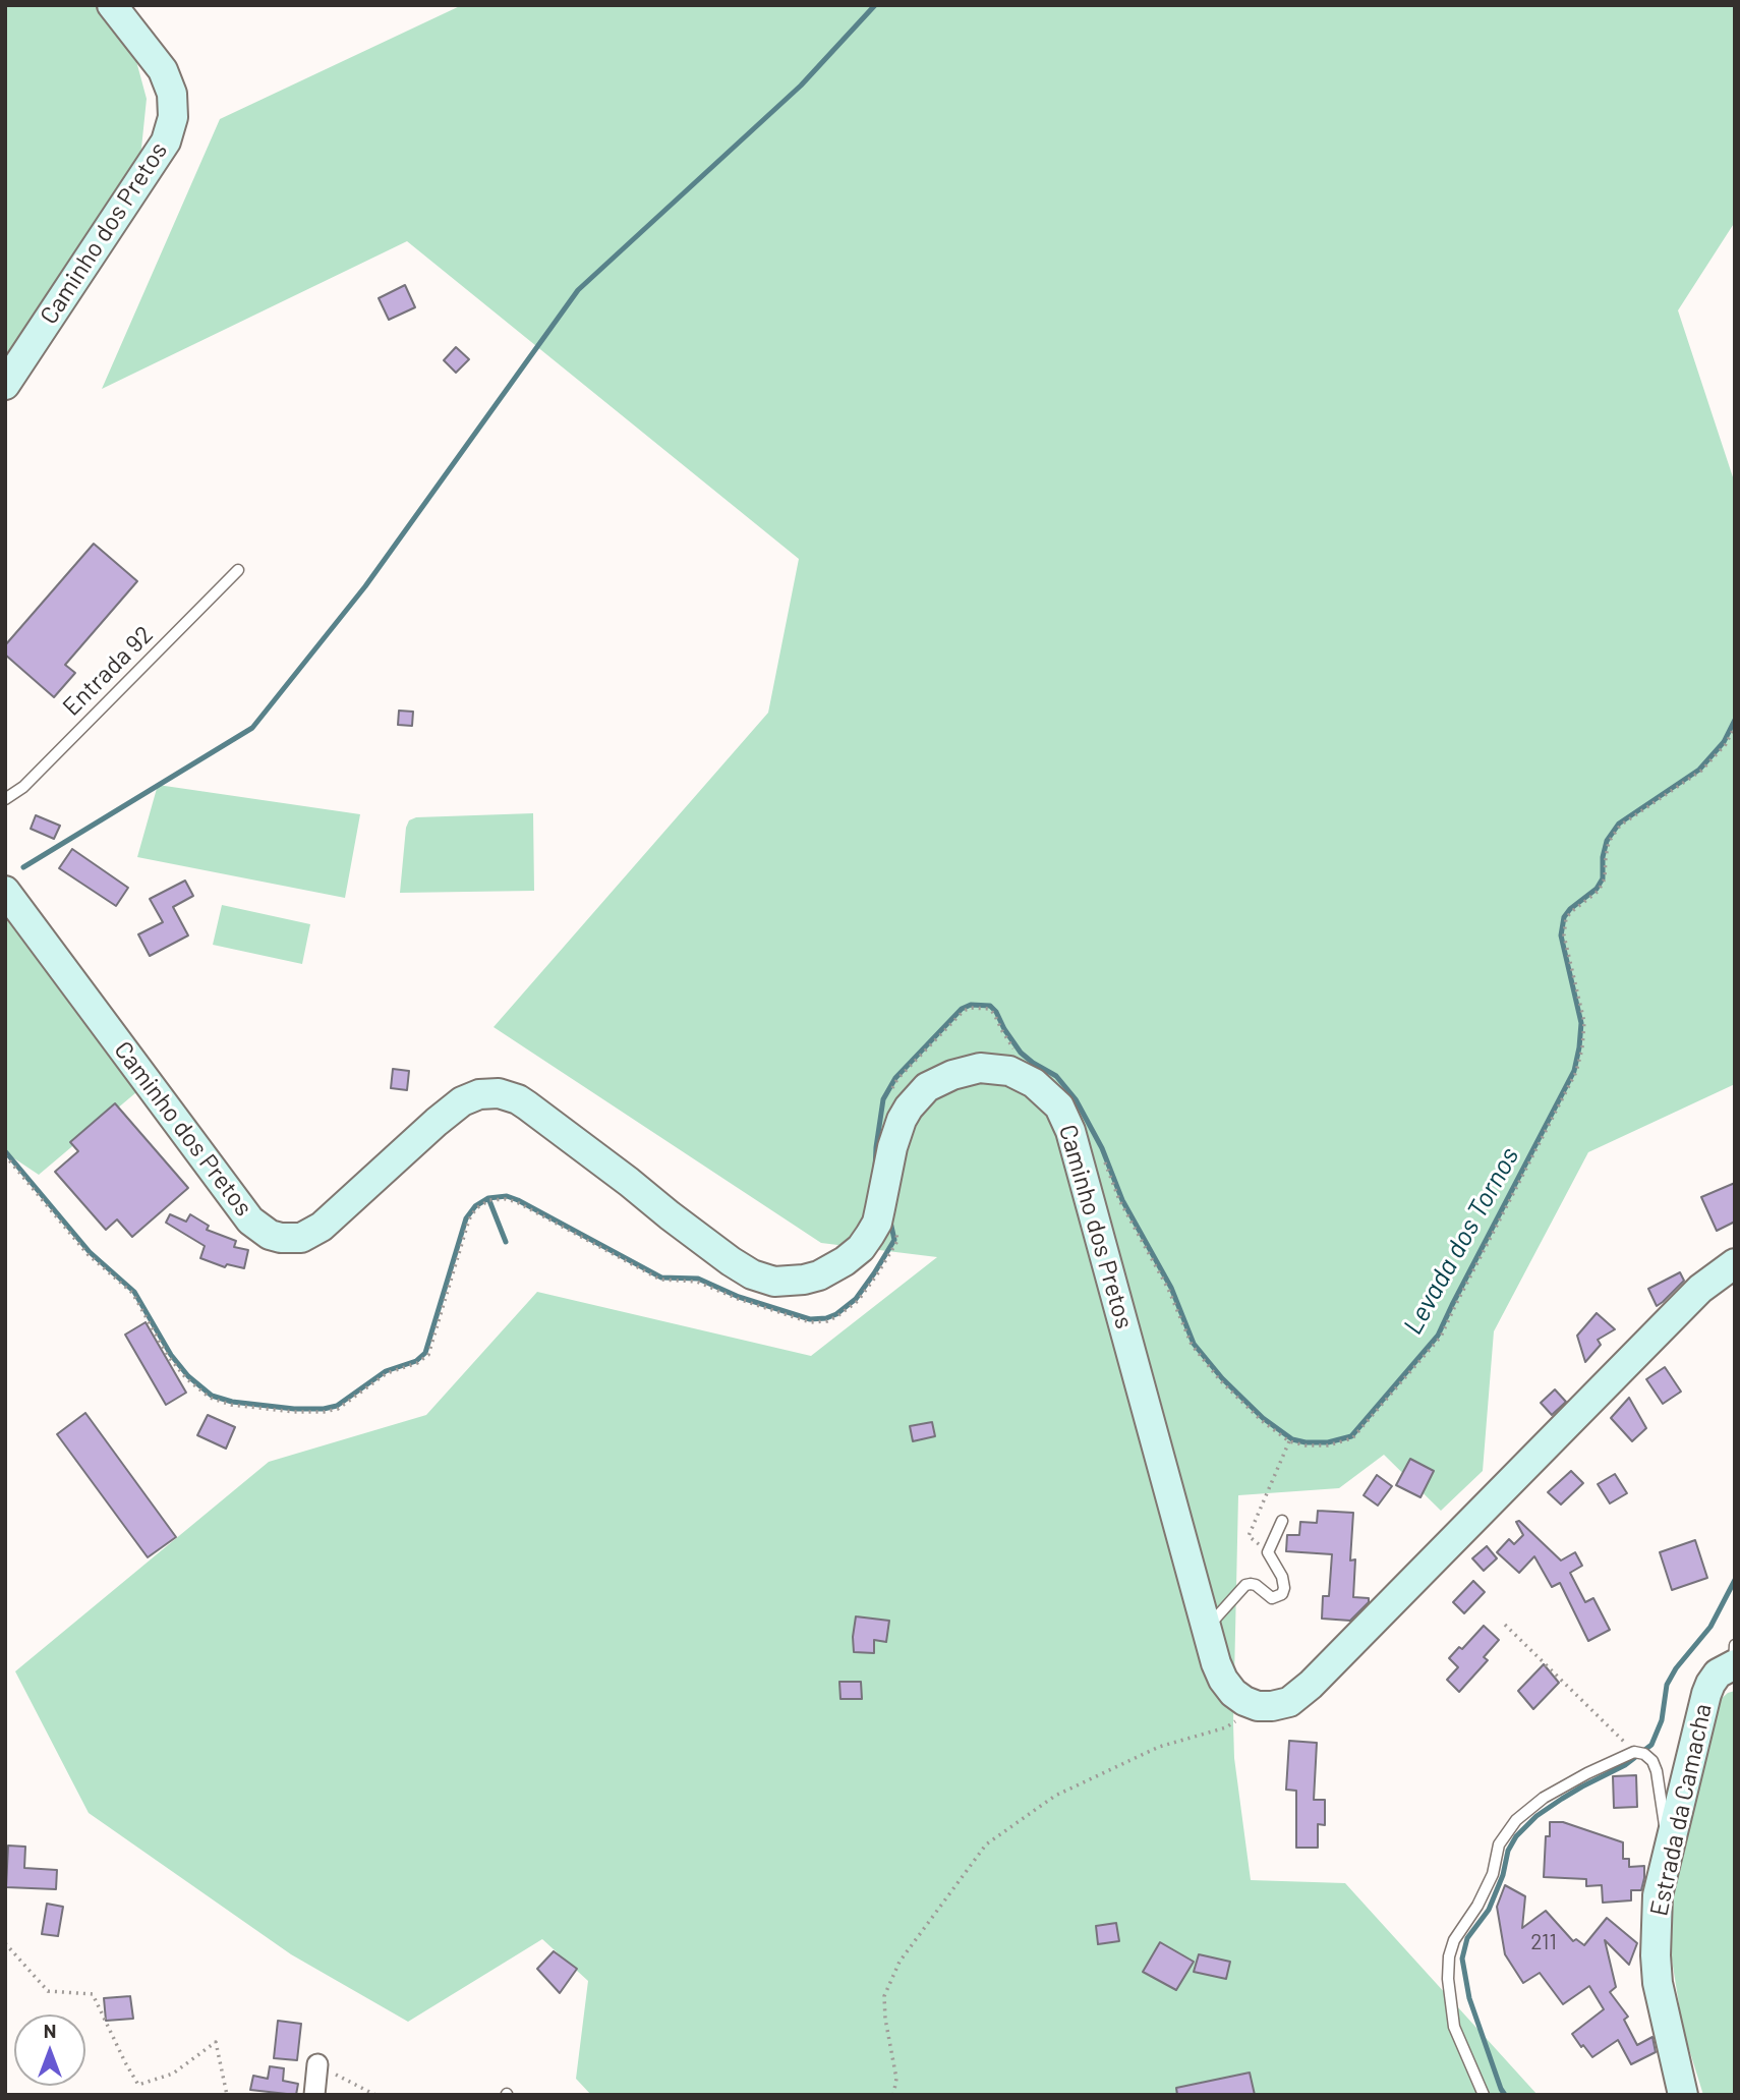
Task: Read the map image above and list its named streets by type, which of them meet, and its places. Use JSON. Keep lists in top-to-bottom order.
{
  "streets": {
    "main road": ["Caminho dos Pretos", "Estrada da Camacha"],
    "lane": ["Entrada 92"]
  },
  "water": ["Levada dos Tornos"],
  "house_numbers": ["211"],
  "north": "top"
}
